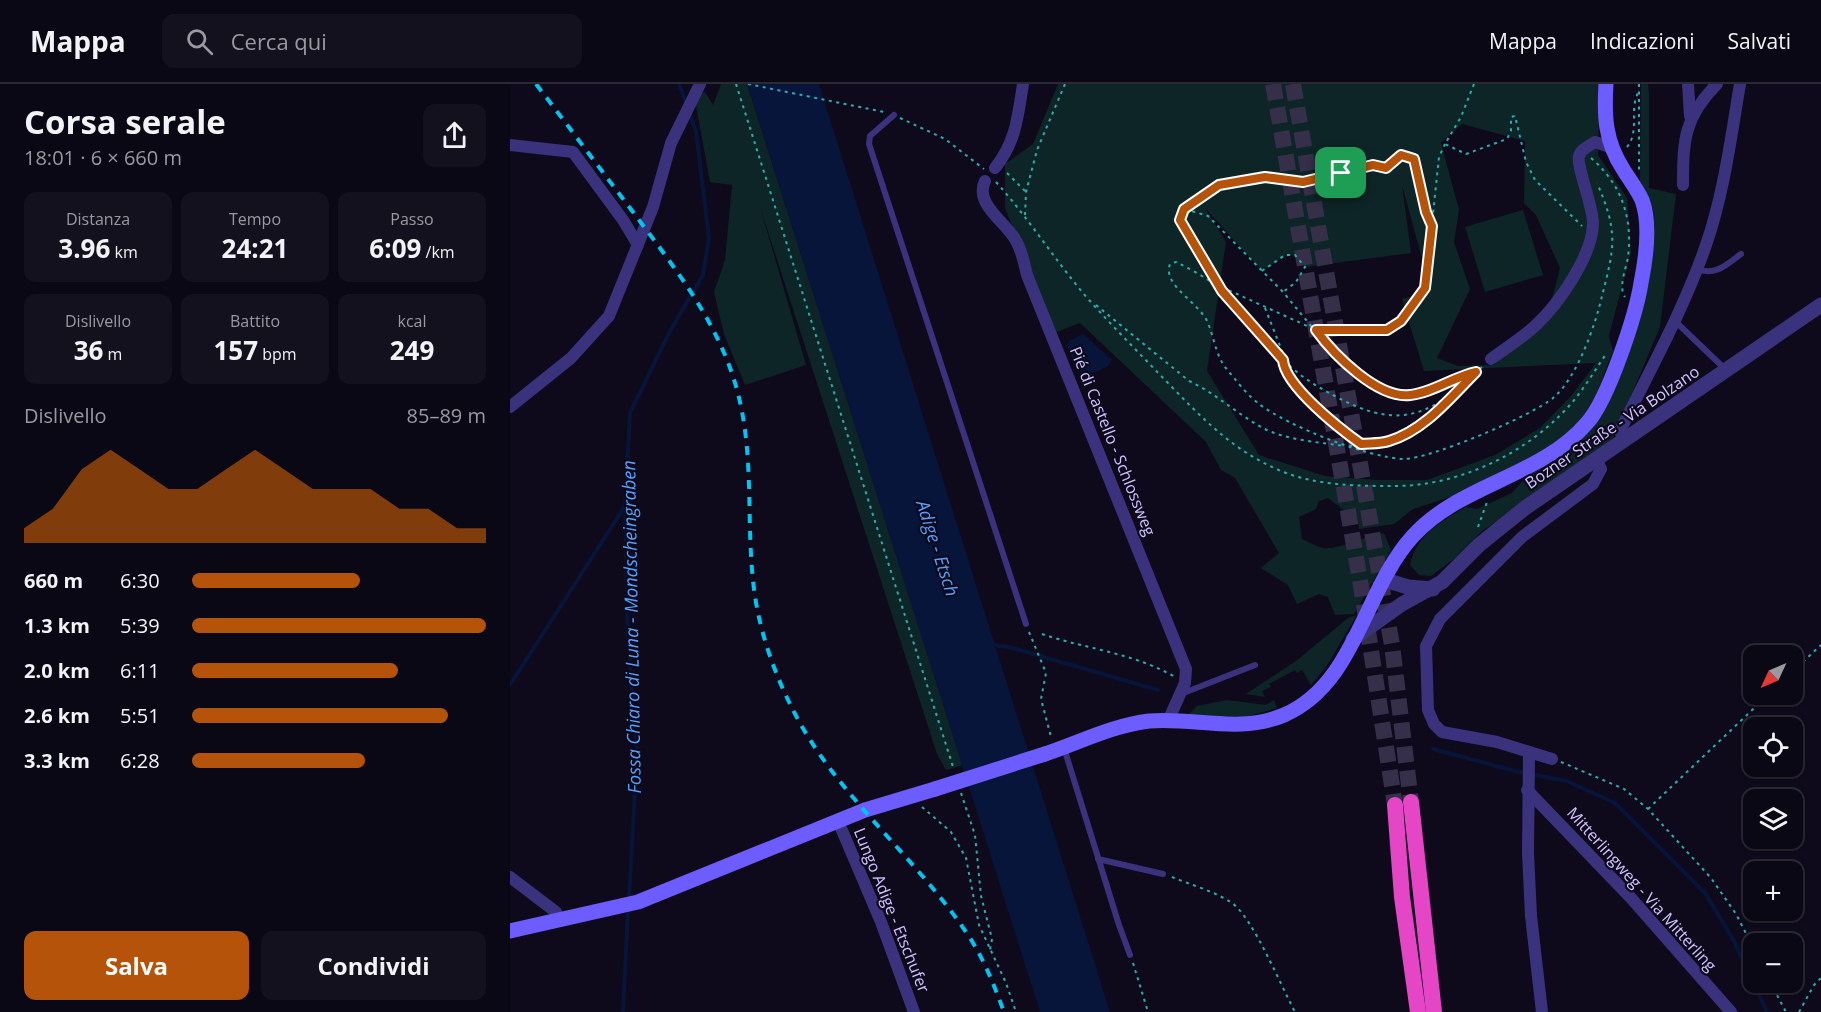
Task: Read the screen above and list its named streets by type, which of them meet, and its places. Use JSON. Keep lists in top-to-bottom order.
{
  "streets": {
    "street": [
      "Bozner Straße - Via Bolzano",
      "Pié di Castello - Schlossweg",
      "Mitterlingweg - Via Mitterling",
      "Lungo Adige - Etschufer"
    ]
  },
  "water": ["Adige - Etsch", "Fossa Chiaro di Luna - Mondscheingraben"],
  "north": "bottom left",
  "page": {
    "header": "Mappa",
    "search": "Cerca qui",
    "nav": ["Mappa", "Indicazioni", "Salvati"],
    "heading": ["Corsa serale", "18:01 · 6 × 660 m"],
    "stats": [
      ["Distanza", "3.96 km"],
      ["Tempo", "24:21"],
      ["Passo", "6:09 /km"],
      ["Dislivello", "36 m"],
      ["Battito", "157 bpm"],
      ["kcal", "249"]
    ],
    "chart": ["Dislivello", "85–89 m"],
    "list": [
      {
        "name": "660 m",
        "note": "6:30"
      },
      {
        "name": "1.3 km",
        "note": "5:39"
      },
      {
        "name": "2.0 km",
        "note": "6:11"
      },
      {
        "name": "2.6 km",
        "note": "5:51"
      },
      {
        "name": "3.3 km",
        "note": "6:28"
      }
    ],
    "map_buttons": ["+", "−"],
    "buttons": ["Salva", "Condividi"]
  }
}
